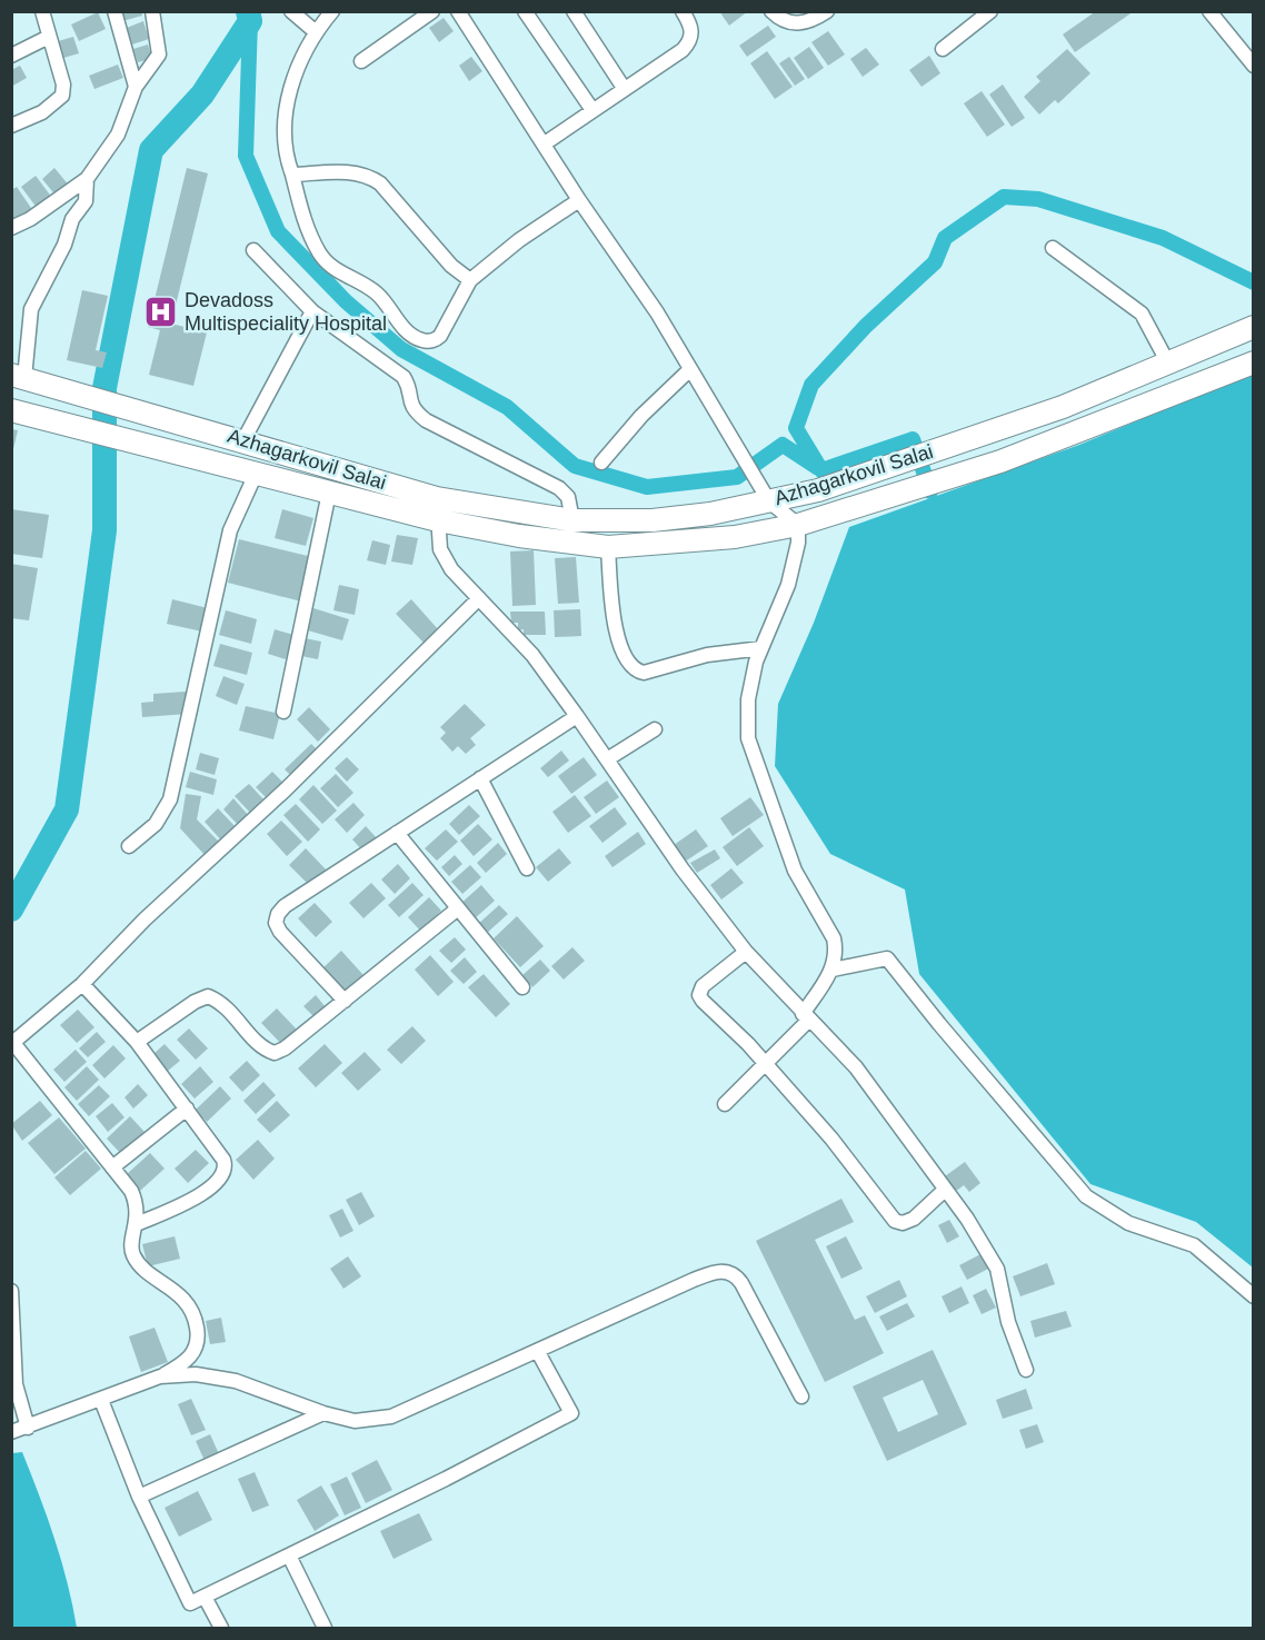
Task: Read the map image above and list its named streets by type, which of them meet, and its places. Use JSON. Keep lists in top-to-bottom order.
{
  "streets": {
    "main road": ["Azhagarkovil Salai"]
  },
  "places": {
    "hospital": ["Devadoss Multispeciality Hospital"]
  }
}
